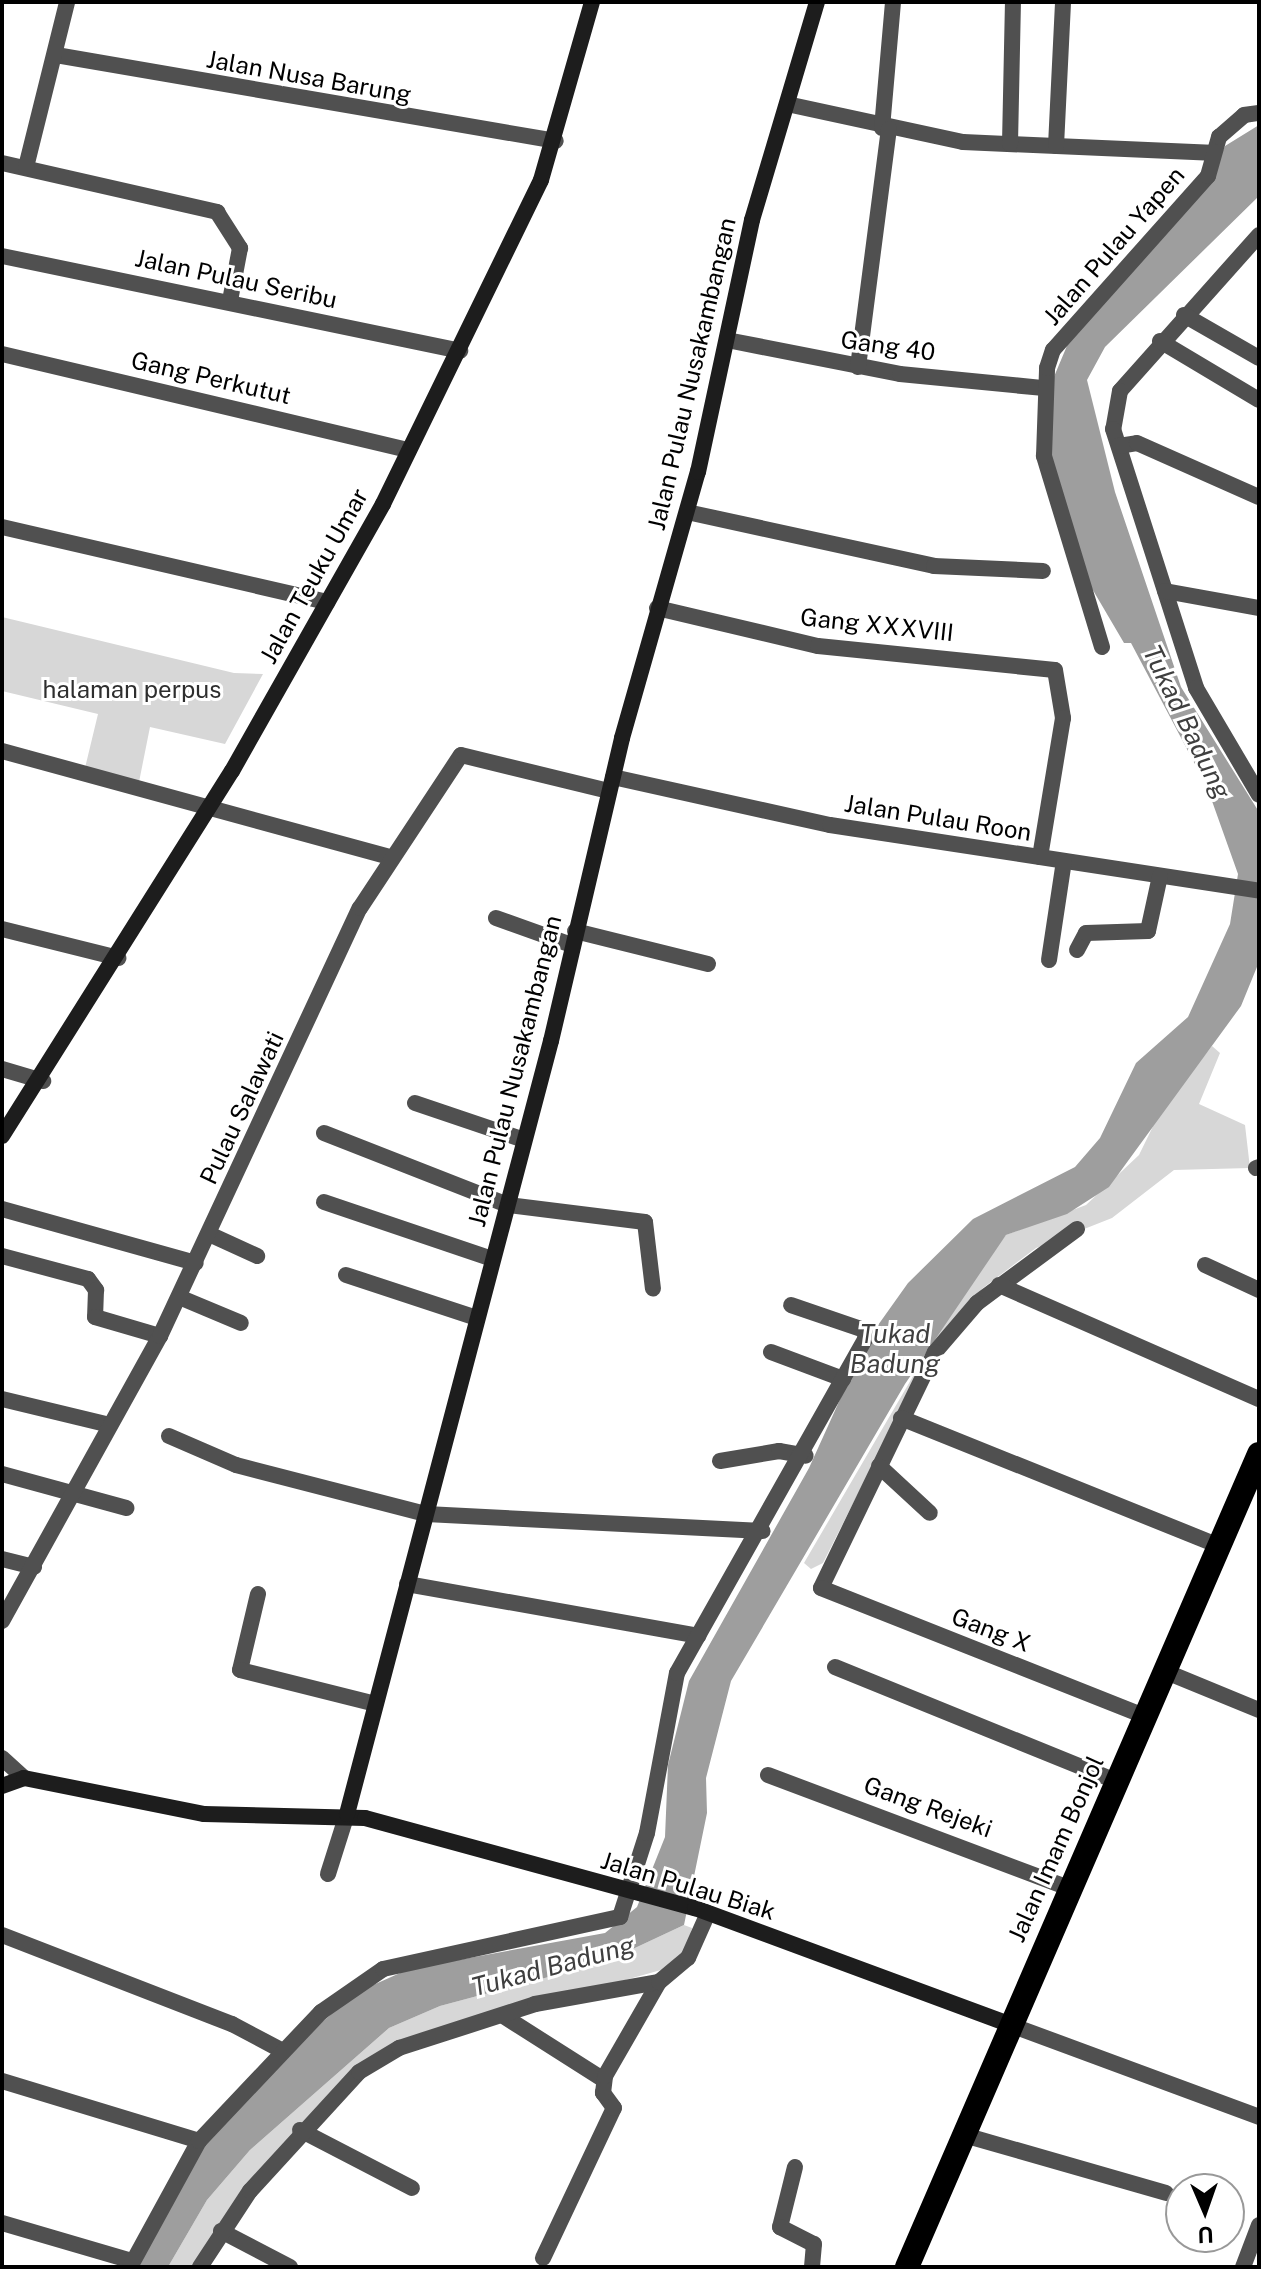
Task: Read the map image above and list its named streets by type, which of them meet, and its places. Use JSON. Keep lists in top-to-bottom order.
{
  "streets": {
    "highway": ["Jalan Imam Bonjol"],
    "street": [
      "Jalan Nusa Barung",
      "Jalan Pulau Yapen",
      "Jalan Pulau Seribu",
      "Gang 40",
      "Jalan Pulau Nusakambangan",
      "Gang Perkutut",
      "Jalan Teuku Umar",
      "Gang XXXVIII",
      "Jalan Pulau Roon",
      "Pulau Salawati",
      "Gang X",
      "Gang Rejeki",
      "Jalan Pulau Biak"
    ]
  },
  "crossings": [
    ["Jalan Nusa Barung", "Jalan Teuku Umar"],
    ["Jalan Pulau Yapen", "Gang 40"],
    ["Jalan Pulau Yapen", "Jalan Pulau Nusakambangan"],
    ["Jalan Pulau Seribu", "Jalan Teuku Umar"],
    ["Gang 40", "Jalan Pulau Nusakambangan"],
    ["Jalan Pulau Nusakambangan", "Gang XXXVIII"],
    ["Jalan Pulau Nusakambangan", "Jalan Pulau Roon"],
    ["Jalan Pulau Nusakambangan", "Pulau Salawati"],
    ["Jalan Pulau Nusakambangan", "Jalan Pulau Biak"],
    ["Gang Perkutut", "Jalan Teuku Umar"],
    ["Gang XXXVIII", "Jalan Pulau Roon"],
    ["Jalan Pulau Roon", "Pulau Salawati"],
    ["Gang X", "Jalan Imam Bonjol"],
    ["Gang Rejeki", "Jalan Imam Bonjol"],
    ["Jalan Imam Bonjol", "Jalan Pulau Biak"]
  ],
  "water": ["Tukad Badung"],
  "parks": ["halaman perpus"],
  "north": "bottom"
}
